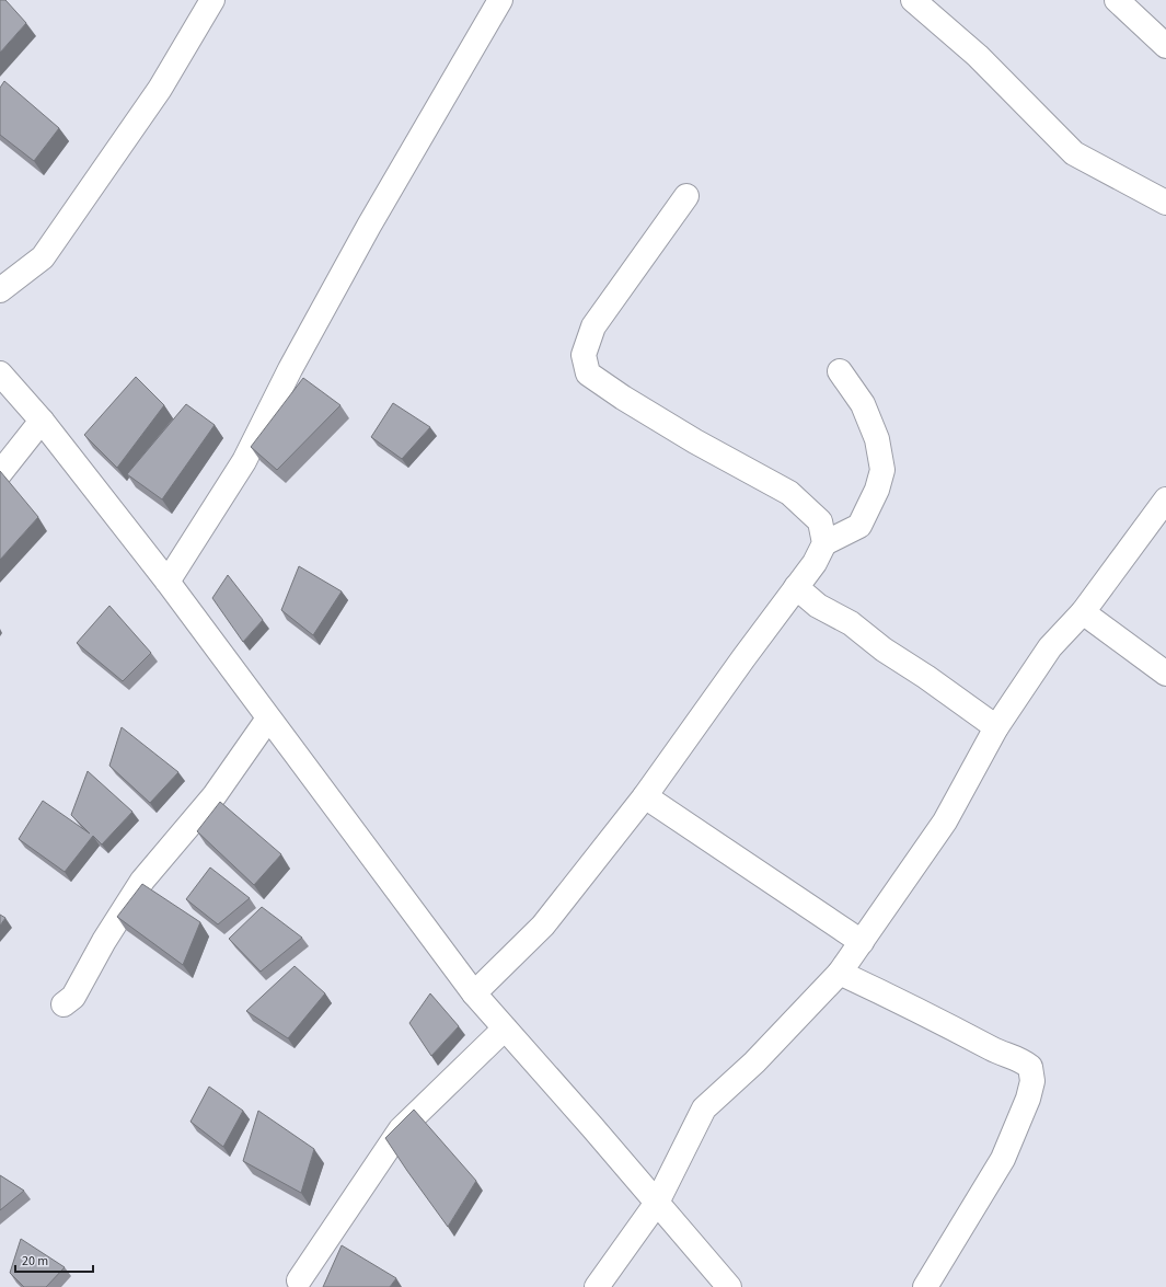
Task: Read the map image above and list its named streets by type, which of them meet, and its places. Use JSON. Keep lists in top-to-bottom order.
{
  "scale_bar": "20 m"
}
